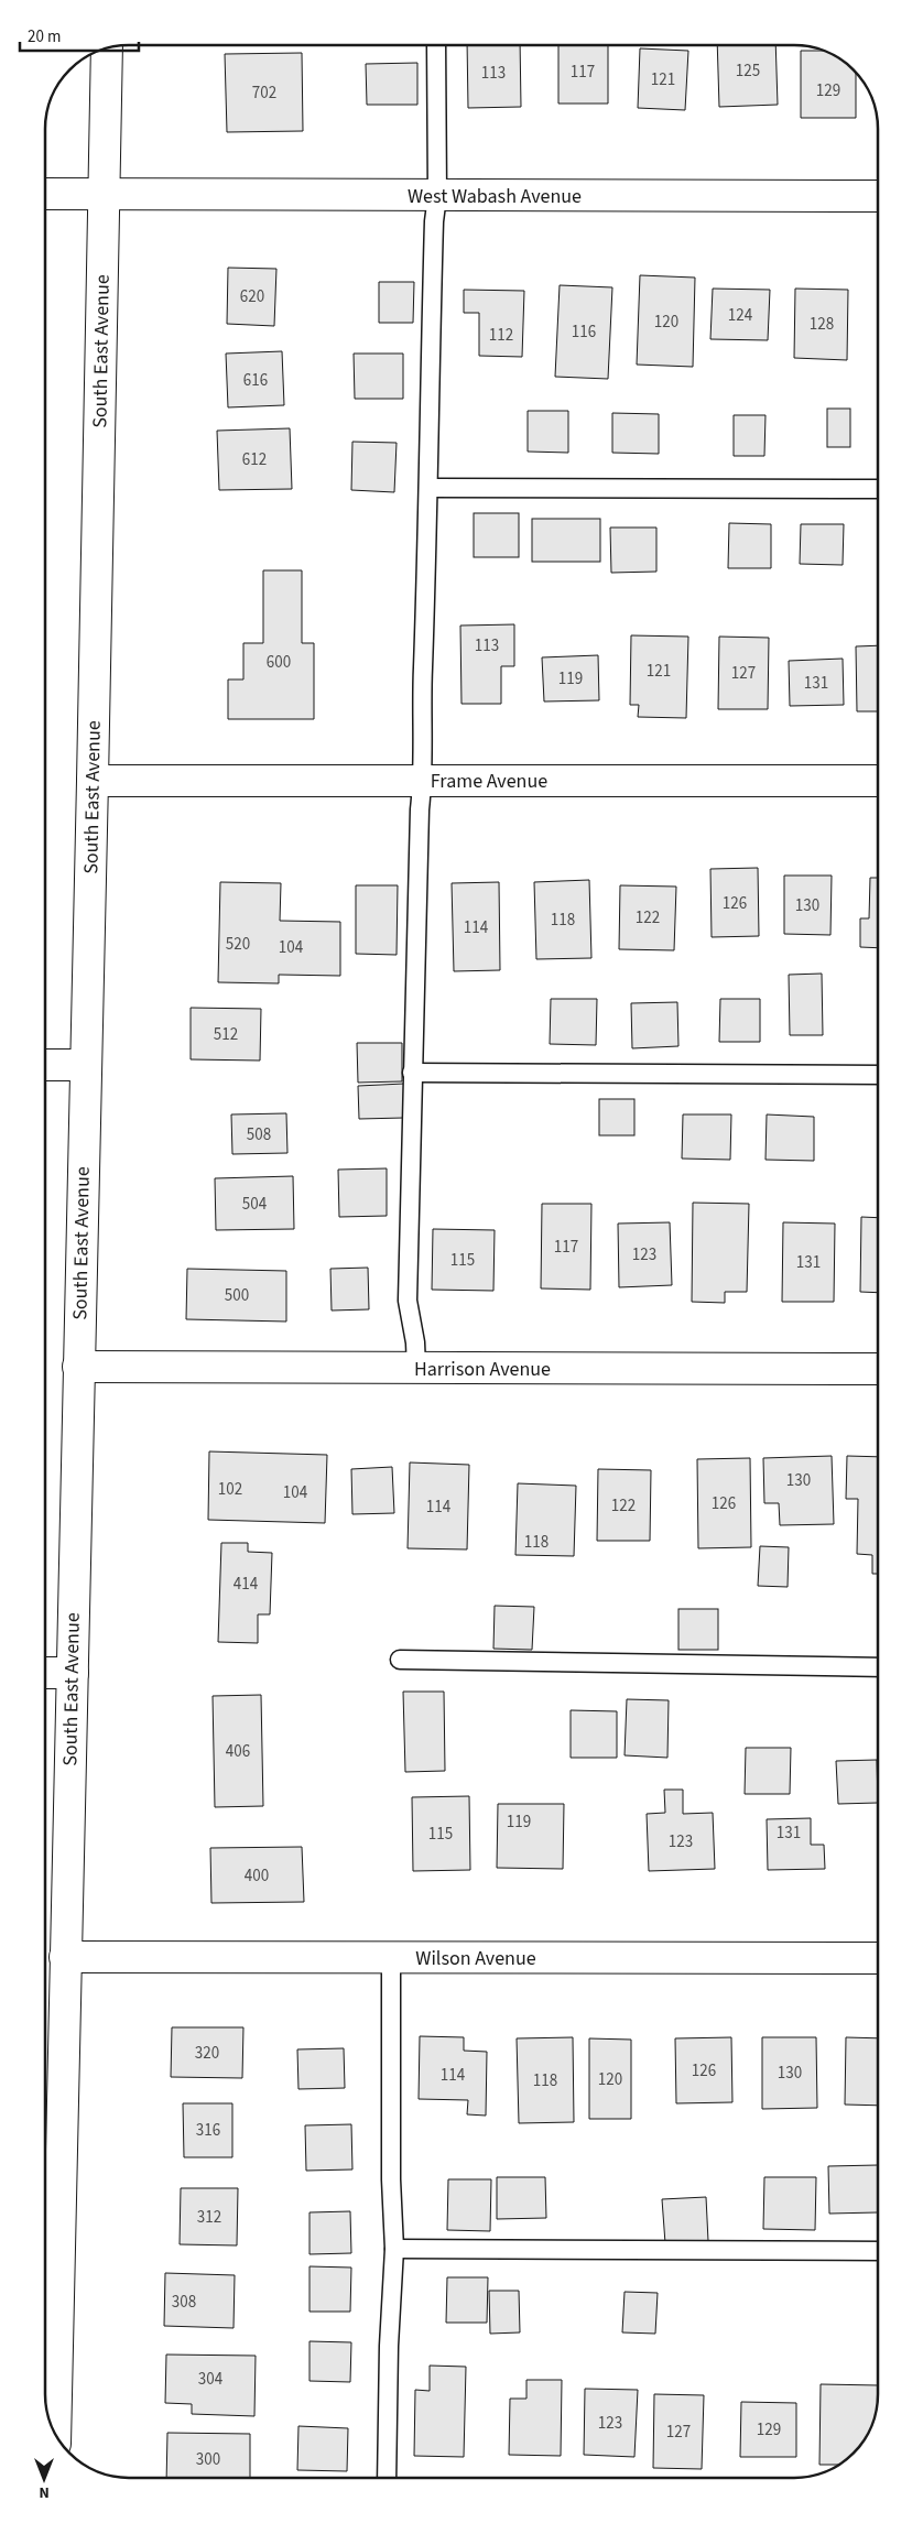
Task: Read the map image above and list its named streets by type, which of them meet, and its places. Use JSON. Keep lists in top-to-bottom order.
{
  "streets": {
    "street": [
      "West Wabash Avenue",
      "South East Avenue",
      "Frame Avenue",
      "Harrison Avenue",
      "Wilson Avenue"
    ]
  },
  "crossings": [
    ["West Wabash Avenue", "South East Avenue"],
    ["South East Avenue", "Frame Avenue"],
    ["South East Avenue", "Harrison Avenue"],
    ["South East Avenue", "Wilson Avenue"]
  ],
  "house_numbers": [
    "125",
    "117",
    "113",
    "121",
    "129",
    "702",
    "620",
    "124",
    "120",
    "128",
    "116",
    "112",
    "616",
    "612",
    "113",
    "600",
    "121",
    "127",
    "119",
    "131",
    "126",
    "130",
    "122",
    "118",
    "114",
    "520",
    "104",
    "512",
    "508",
    "504",
    "117",
    "123",
    "115",
    "131",
    "500",
    "130",
    "102",
    "104",
    "126",
    "122",
    "114",
    "118",
    "414",
    "406",
    "119",
    "131",
    "115",
    "123",
    "400",
    "320",
    "126",
    "130",
    "114",
    "120",
    "118",
    "316",
    "312",
    "308",
    "304",
    "123",
    "129",
    "127",
    "300"
  ],
  "scale_bar": "20 m",
  "north": "bottom"
}
